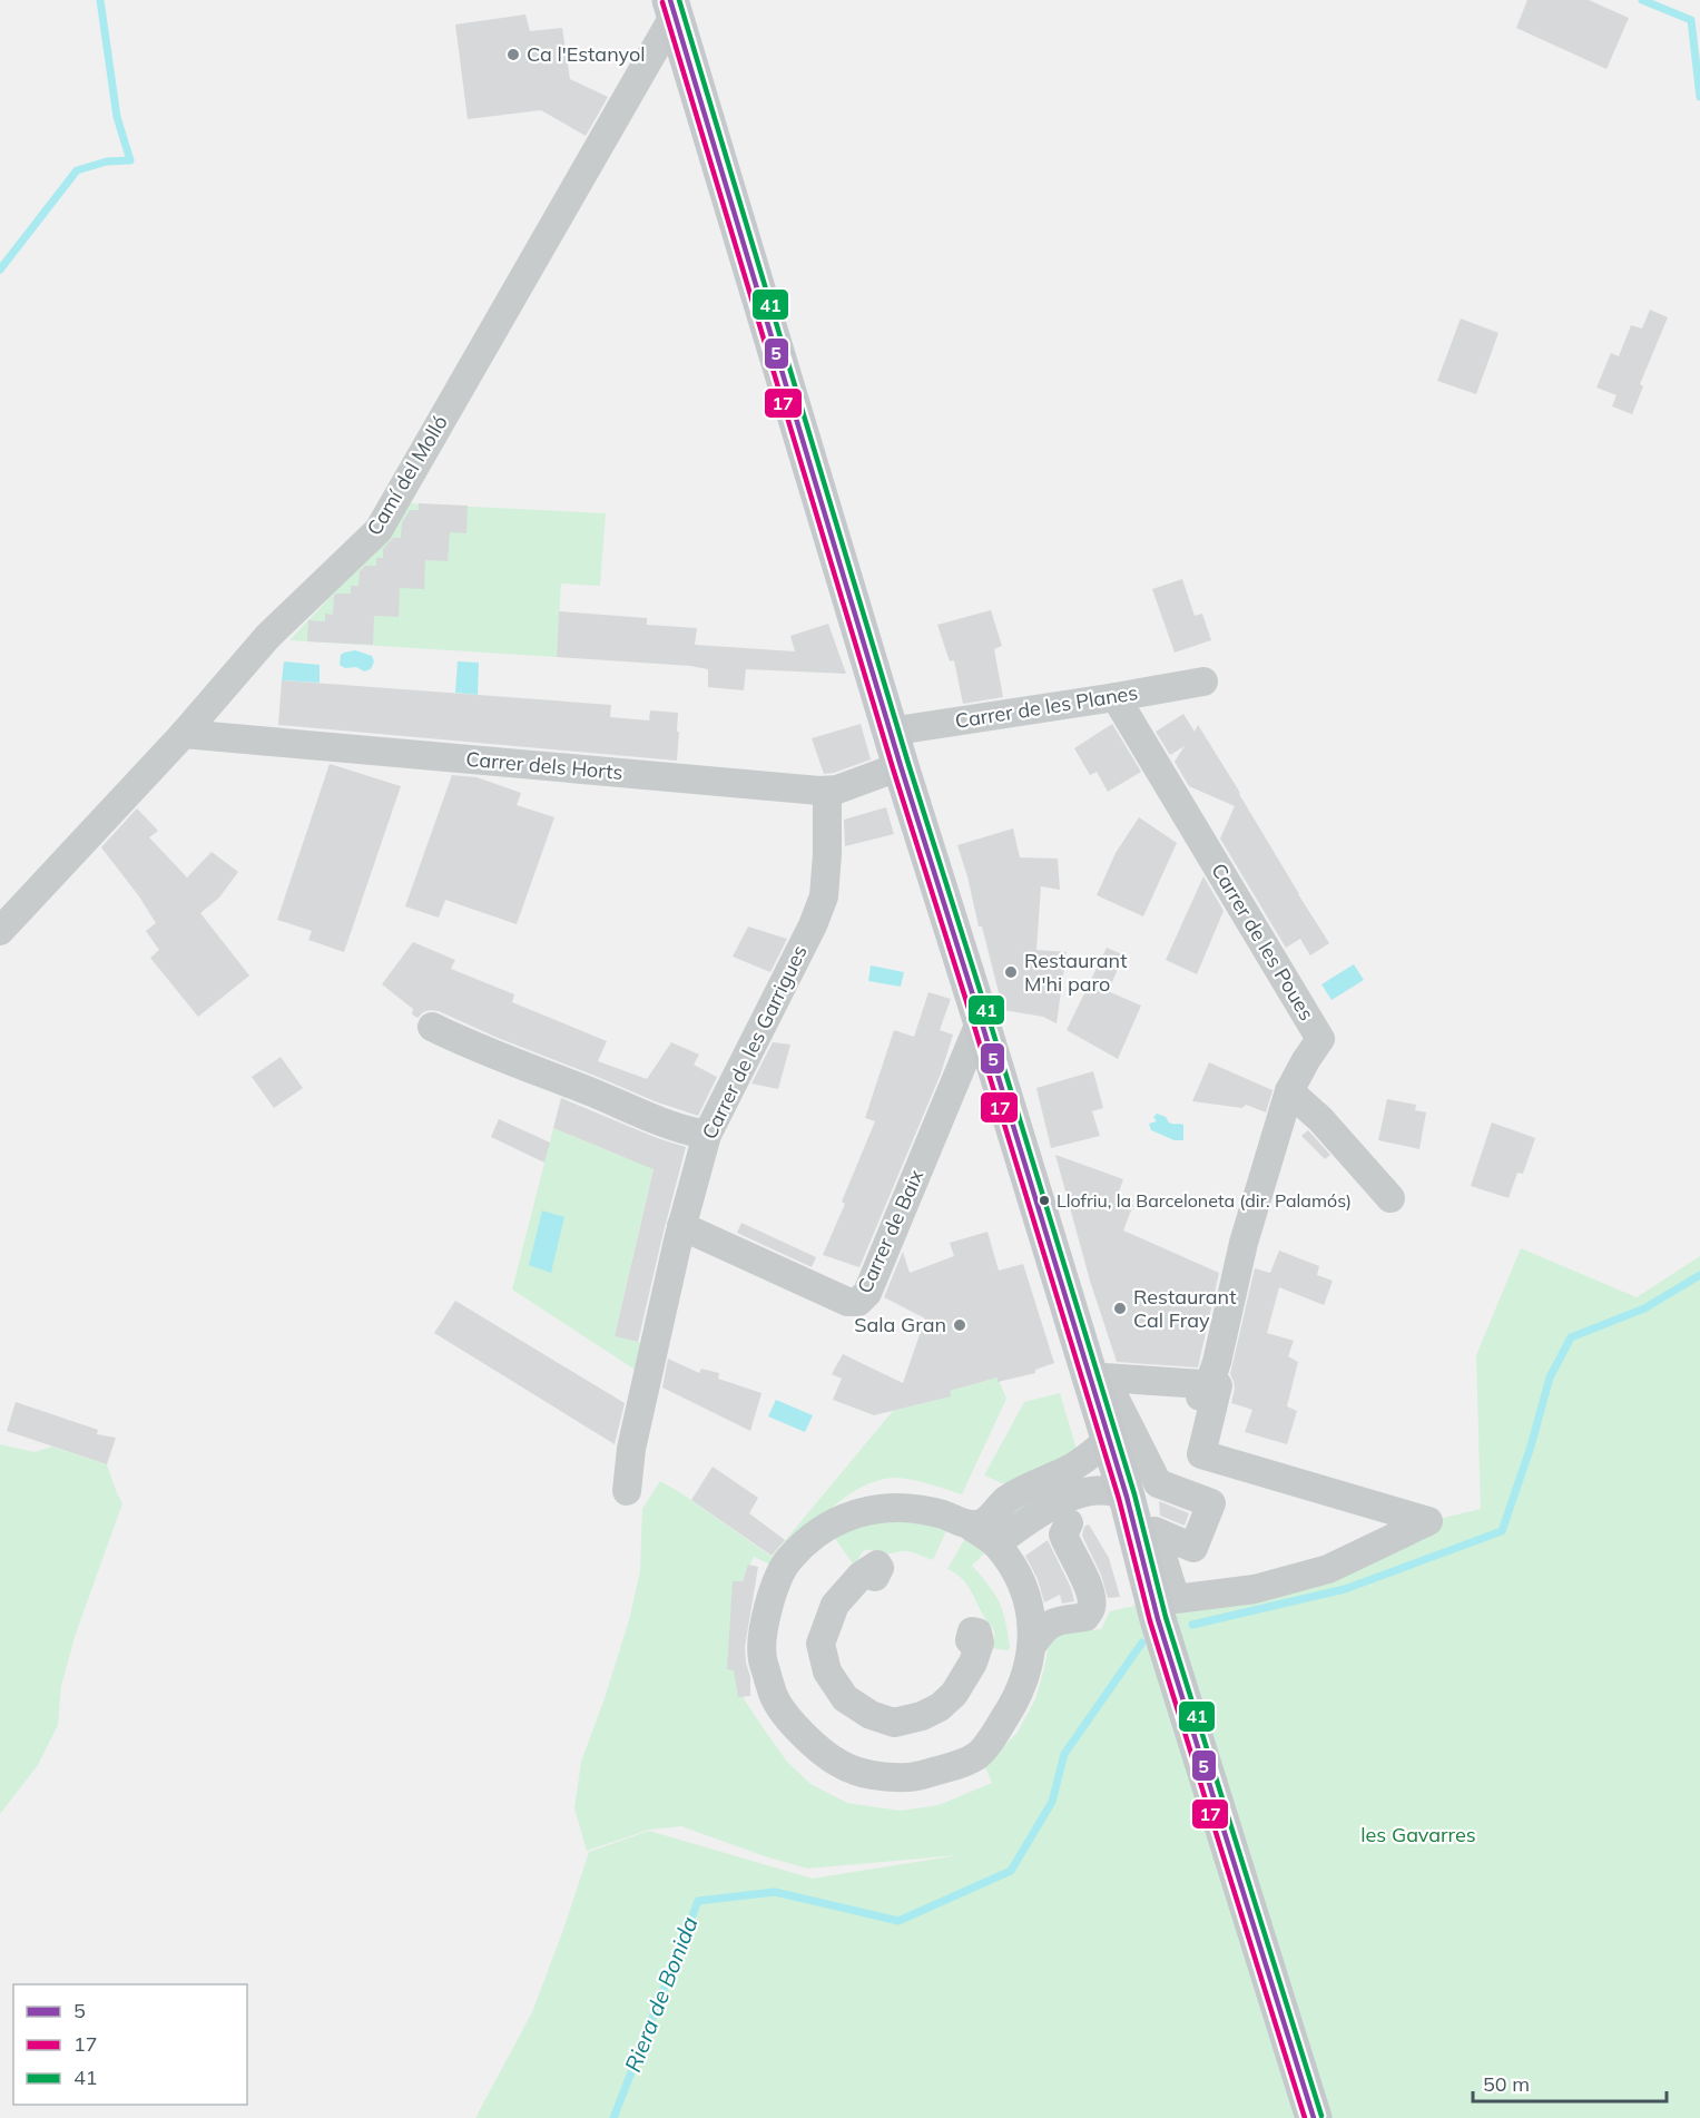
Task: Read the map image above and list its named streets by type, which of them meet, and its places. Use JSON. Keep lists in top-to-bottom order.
{
  "streets": {
    "street": [
      "Camí del Molló",
      "Carrer de les Planes",
      "Carrer dels Horts",
      "Carrer de les Poues",
      "Carrer de les Garrigues",
      "Carrer de Baix"
    ]
  },
  "crossings": [
    ["Camí del Molló", "Carrer dels Horts"],
    ["Carrer de les Planes", "Carrer de les Poues"],
    ["Carrer dels Horts", "Carrer de les Garrigues"],
    ["Carrer de les Garrigues", "Carrer de Baix"]
  ],
  "water": ["Riera de Bonida"],
  "parks": ["les Gavarres"],
  "places": [
    "Ca l'Estanyol",
    "Restaurant M'hi paro",
    "Llofriu, la Barceloneta (dir. Palamós)",
    "Restaurant Cal Fray",
    "Sala Gran"
  ],
  "lines": ["transit line 5", "transit line 41", "transit line 17"],
  "legend": ["5", "17", "41"],
  "scale_bar": "50 m"
}
